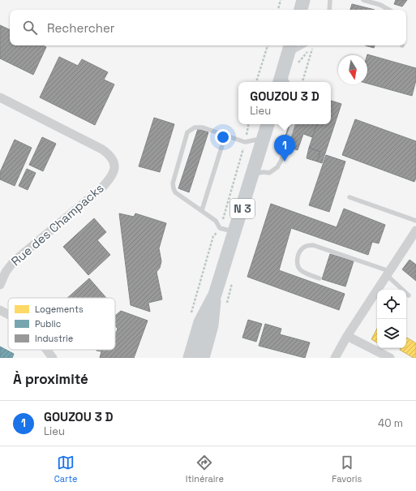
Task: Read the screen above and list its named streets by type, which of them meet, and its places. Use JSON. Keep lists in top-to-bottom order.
{
  "streets": {
    "main road": ["N 3"],
    "street": ["Rue des Champacks"]
  },
  "legend": ["Logements", "Public", "Industrie"],
  "north": "bottom",
  "page": {
    "search": "Rechercher",
    "popup": ["GOUZOU 3 D", "Lieu"],
    "pins": "1",
    "heading": "À proximité",
    "list": [
      {
        "mark": "1",
        "name": "GOUZOU 3 D",
        "note": "Lieu",
        "value": "40 m"
      }
    ],
    "nav": ["Carte", "Itinéraire", "Favoris"]
  }
}
